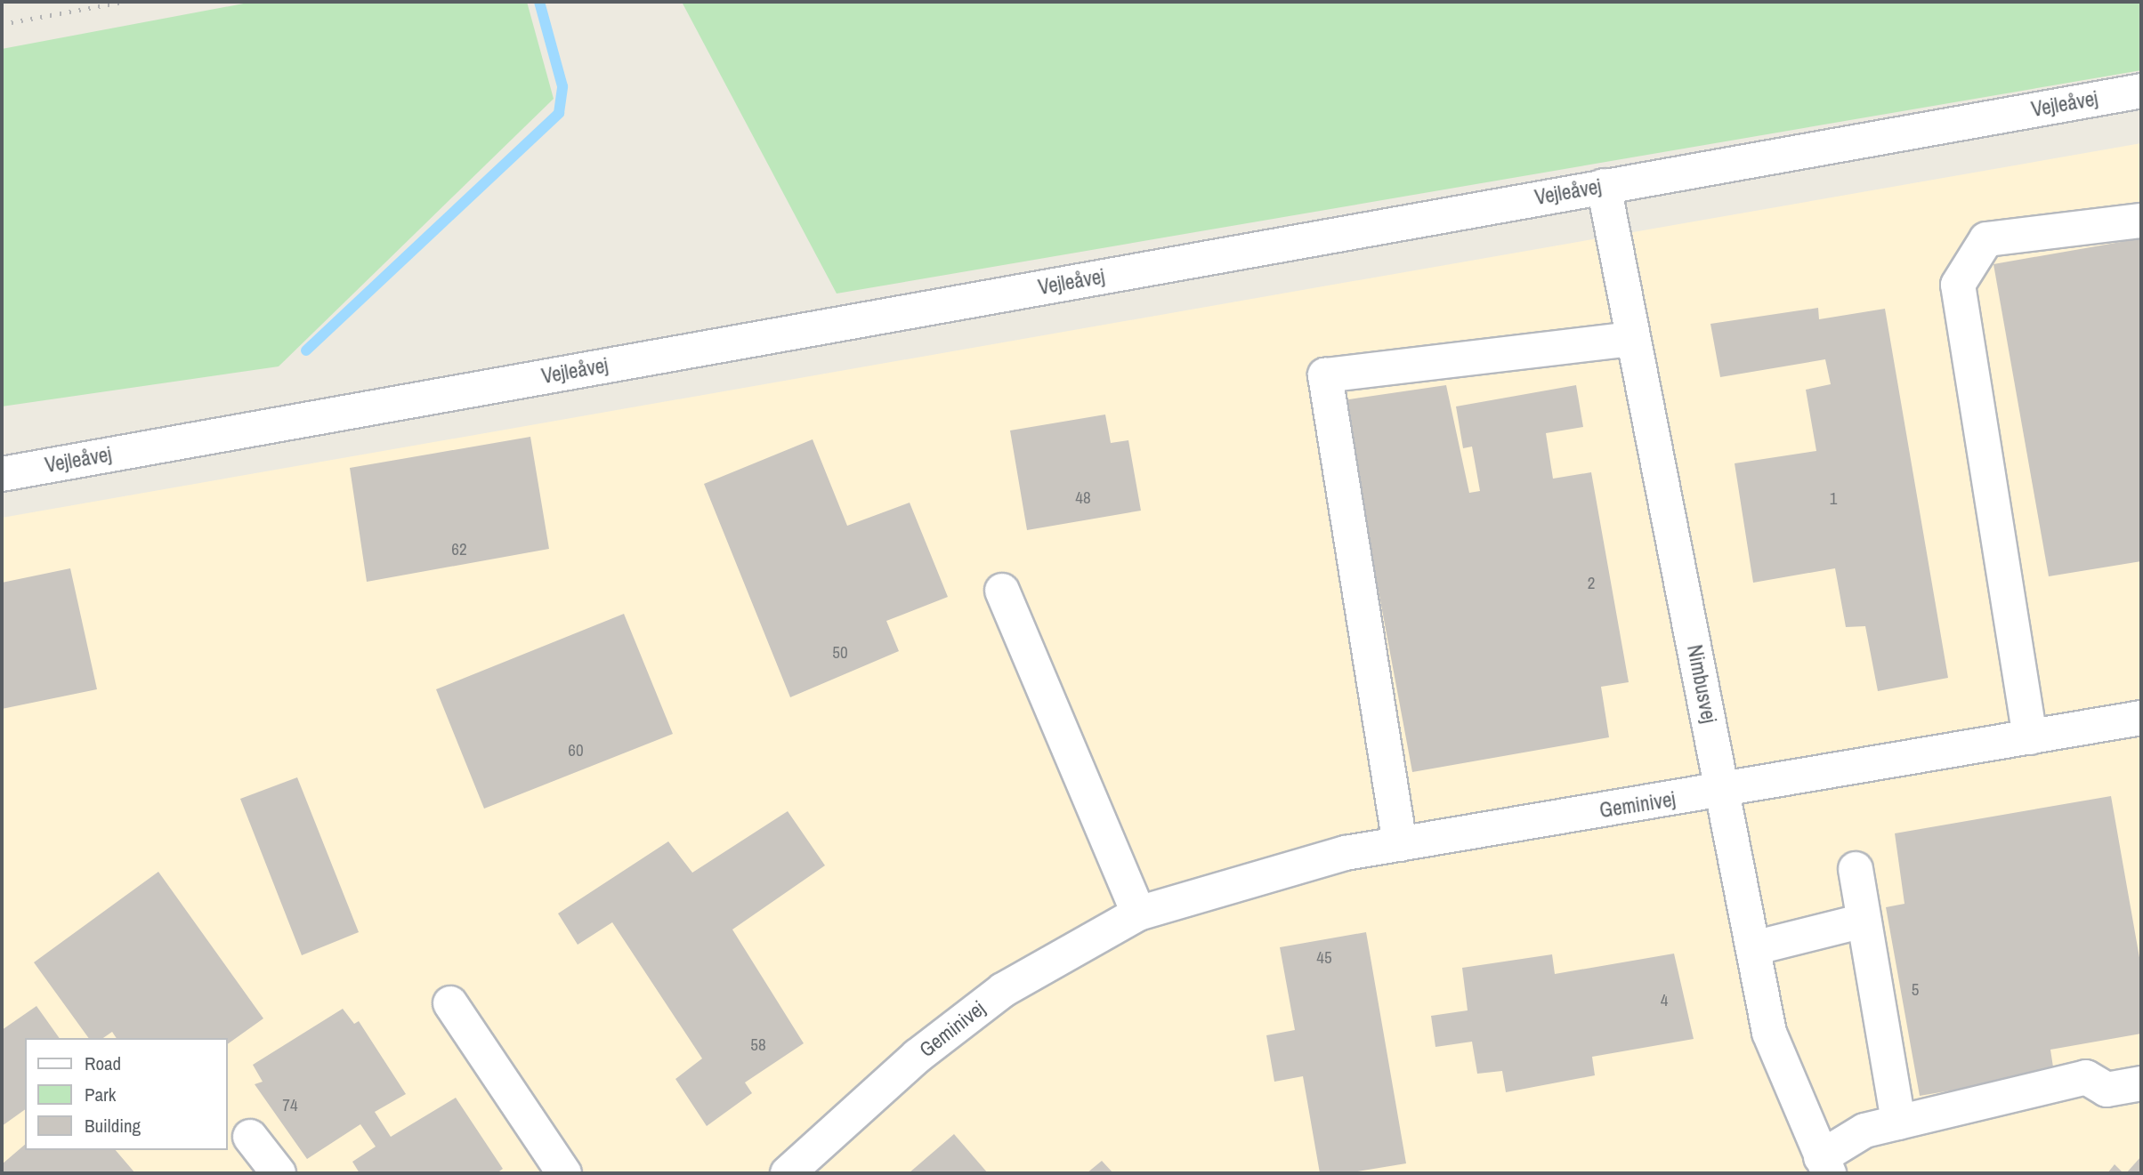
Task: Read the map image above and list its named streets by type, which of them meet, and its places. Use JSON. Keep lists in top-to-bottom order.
{
  "streets": {
    "street": ["Vejleåvej", "Nimbusvej", "Geminivej"]
  },
  "crossings": [
    ["Vejleåvej", "Nimbusvej"],
    ["Nimbusvej", "Geminivej"]
  ],
  "house_numbers": [
    "48",
    "1",
    "62",
    "2",
    "50",
    "60",
    "45",
    "5",
    "4",
    "58",
    "74"
  ],
  "legend": ["Road", "Park", "Building"]
}
